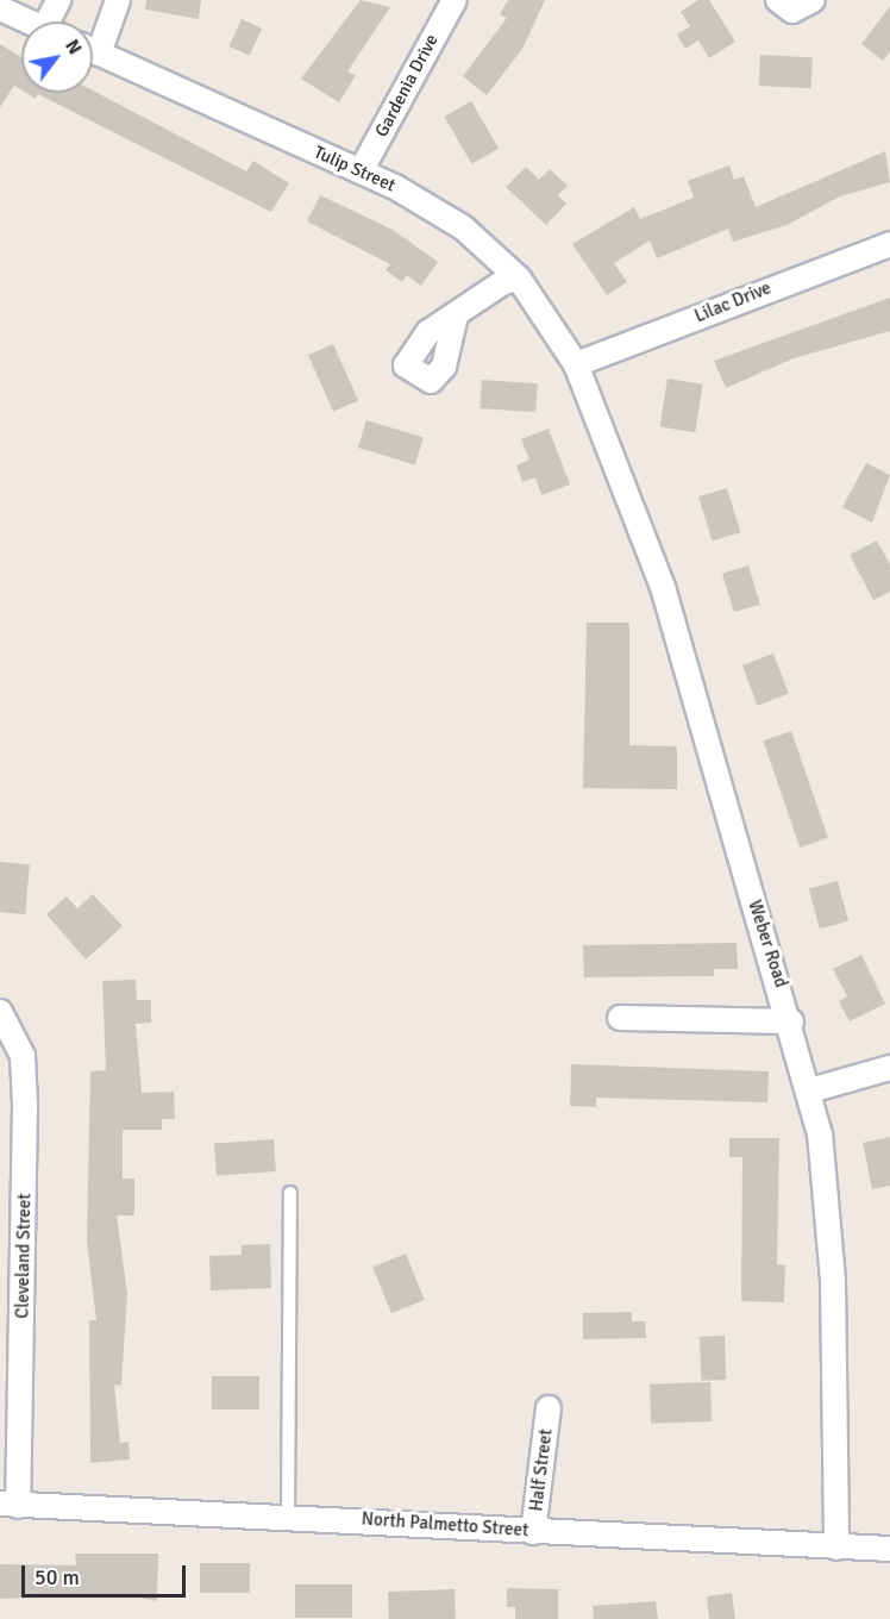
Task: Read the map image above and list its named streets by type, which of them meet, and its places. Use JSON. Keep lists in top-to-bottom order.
{
  "streets": {
    "street": [
      "Gardenia Drive",
      "Tulip Street",
      "Lilac Drive",
      "Weber Road",
      "Cleveland Street",
      "Half Street",
      "North Palmetto Street"
    ]
  },
  "crossings": [
    ["Gardenia Drive", "Tulip Street"],
    ["Tulip Street", "Lilac Drive"],
    ["Tulip Street", "Weber Road"],
    ["Lilac Drive", "Weber Road"],
    ["Weber Road", "North Palmetto Street"],
    ["Cleveland Street", "North Palmetto Street"],
    ["Half Street", "North Palmetto Street"]
  ],
  "scale_bar": "50 m",
  "north": "top right"
}
